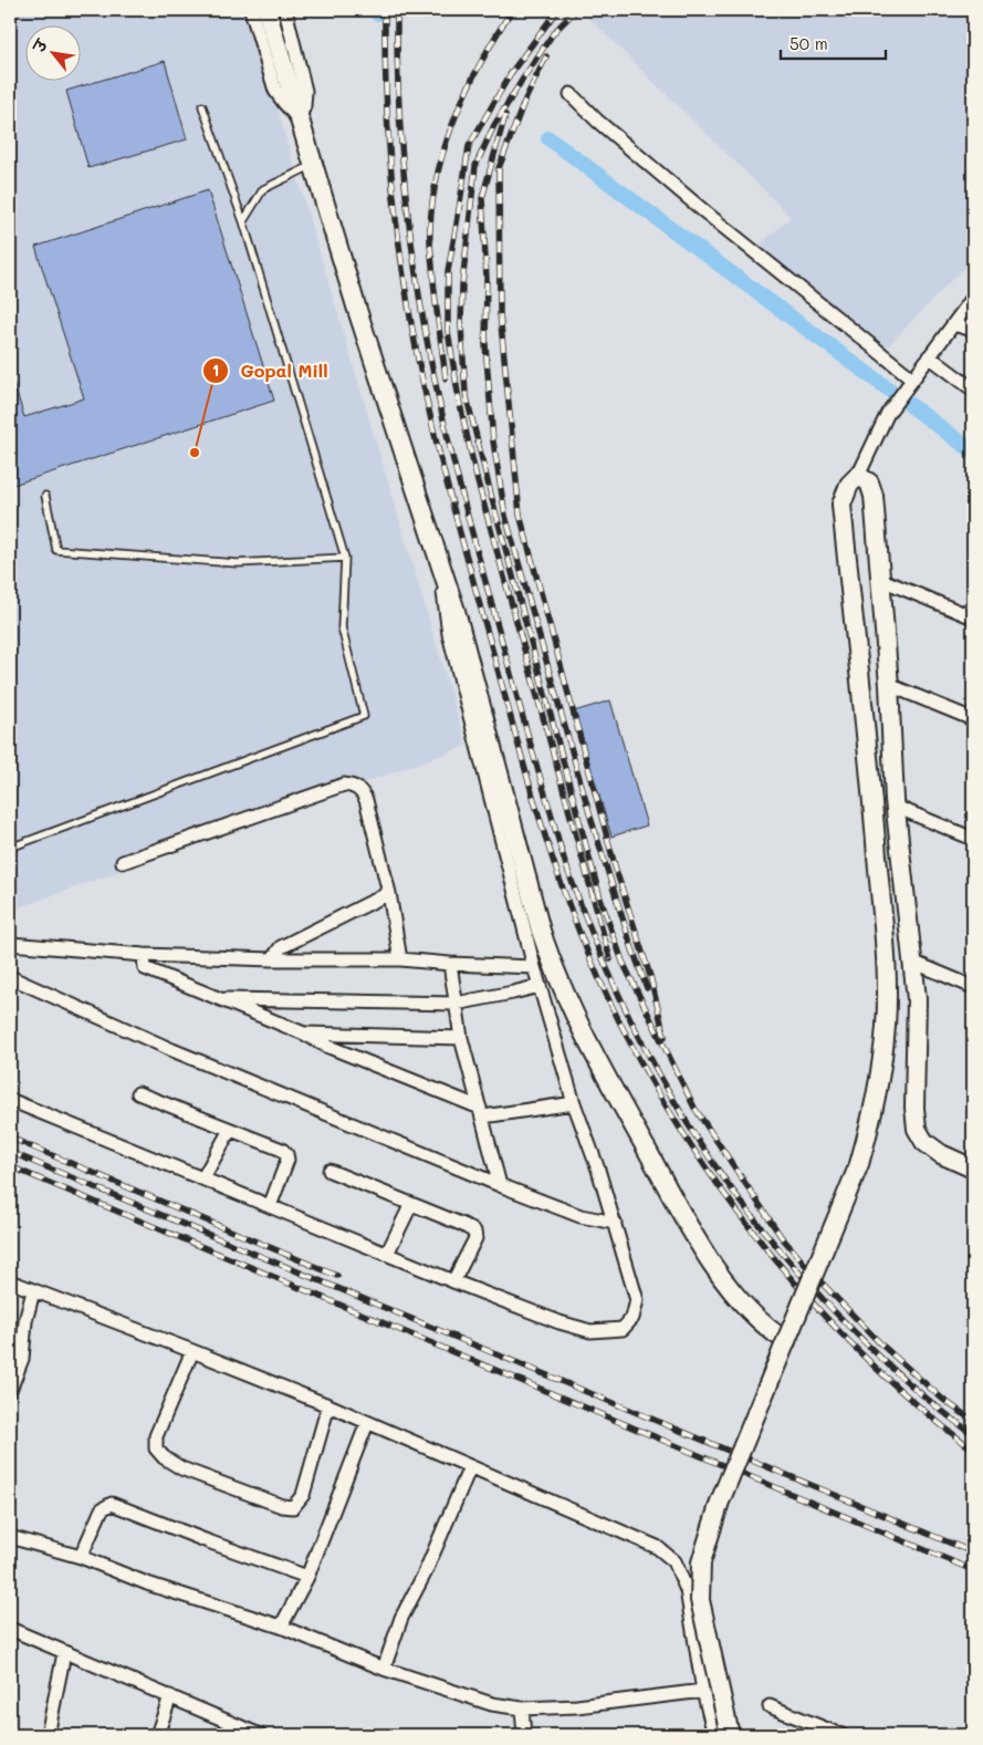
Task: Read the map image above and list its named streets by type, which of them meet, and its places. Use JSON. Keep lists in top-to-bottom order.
{
  "places": ["Gopal Mill"],
  "scale_bar": "50 m",
  "north": "top left"
}
